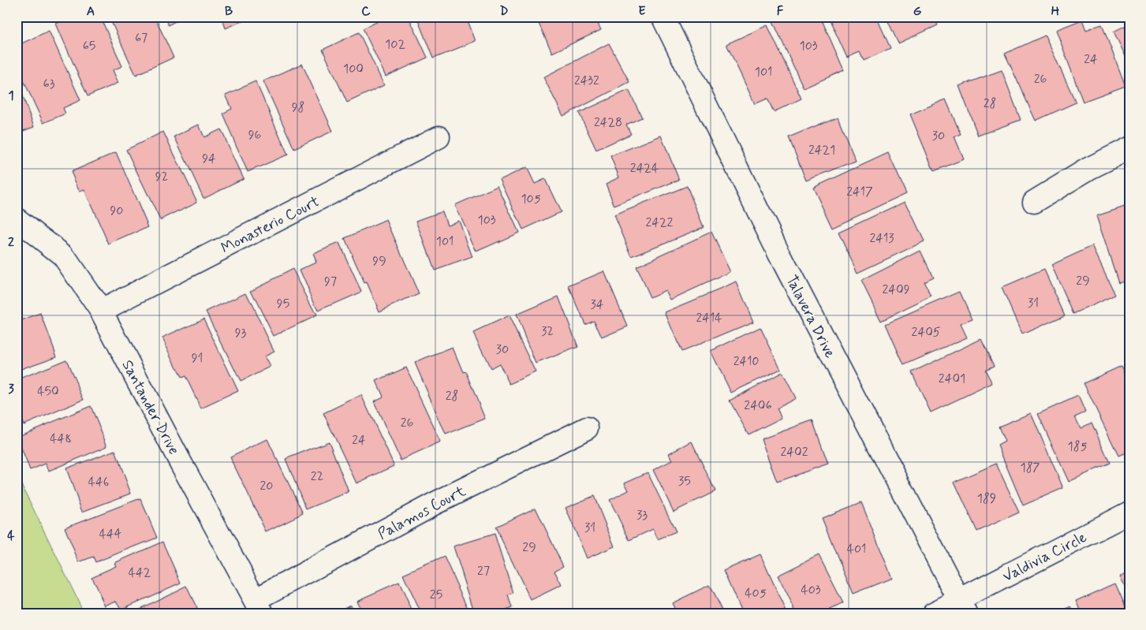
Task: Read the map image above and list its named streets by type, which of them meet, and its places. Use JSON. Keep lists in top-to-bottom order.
{
  "streets": {
    "street": [
      "Monasterio Court",
      "Talavera Drive",
      "Santander Drive",
      "Palamos Court",
      "Valdivia Circle"
    ]
  },
  "crossings": [
    ["Monasterio Court", "Santander Drive"],
    ["Talavera Drive", "Valdivia Circle"],
    ["Santander Drive", "Palamos Court"]
  ],
  "house_numbers": [
    "67",
    "102",
    "65",
    "103",
    "24",
    "100",
    "101",
    "26",
    "2432",
    "63",
    "28",
    "98",
    "2428",
    "96",
    "30",
    "2421",
    "94",
    "2424",
    "92",
    "2417",
    "105",
    "90",
    "103",
    "2422",
    "2413",
    "101",
    "99",
    "29",
    "97",
    "2409",
    "31",
    "95",
    "34",
    "2414",
    "32",
    "2405",
    "93",
    "30",
    "91",
    "2410",
    "2401",
    "450",
    "28",
    "2406",
    "26",
    "448",
    "24",
    "185",
    "2402",
    "187",
    "22",
    "35",
    "446",
    "20",
    "189",
    "33",
    "31",
    "444",
    "29",
    "401",
    "27",
    "442",
    "403",
    "405",
    "25"
  ],
  "grid": {
    "columns": [
      "A",
      "B",
      "C",
      "D",
      "E",
      "F",
      "G",
      "H"
    ],
    "rows": [
      "1",
      "2",
      "3",
      "4"
    ]
  }
}
